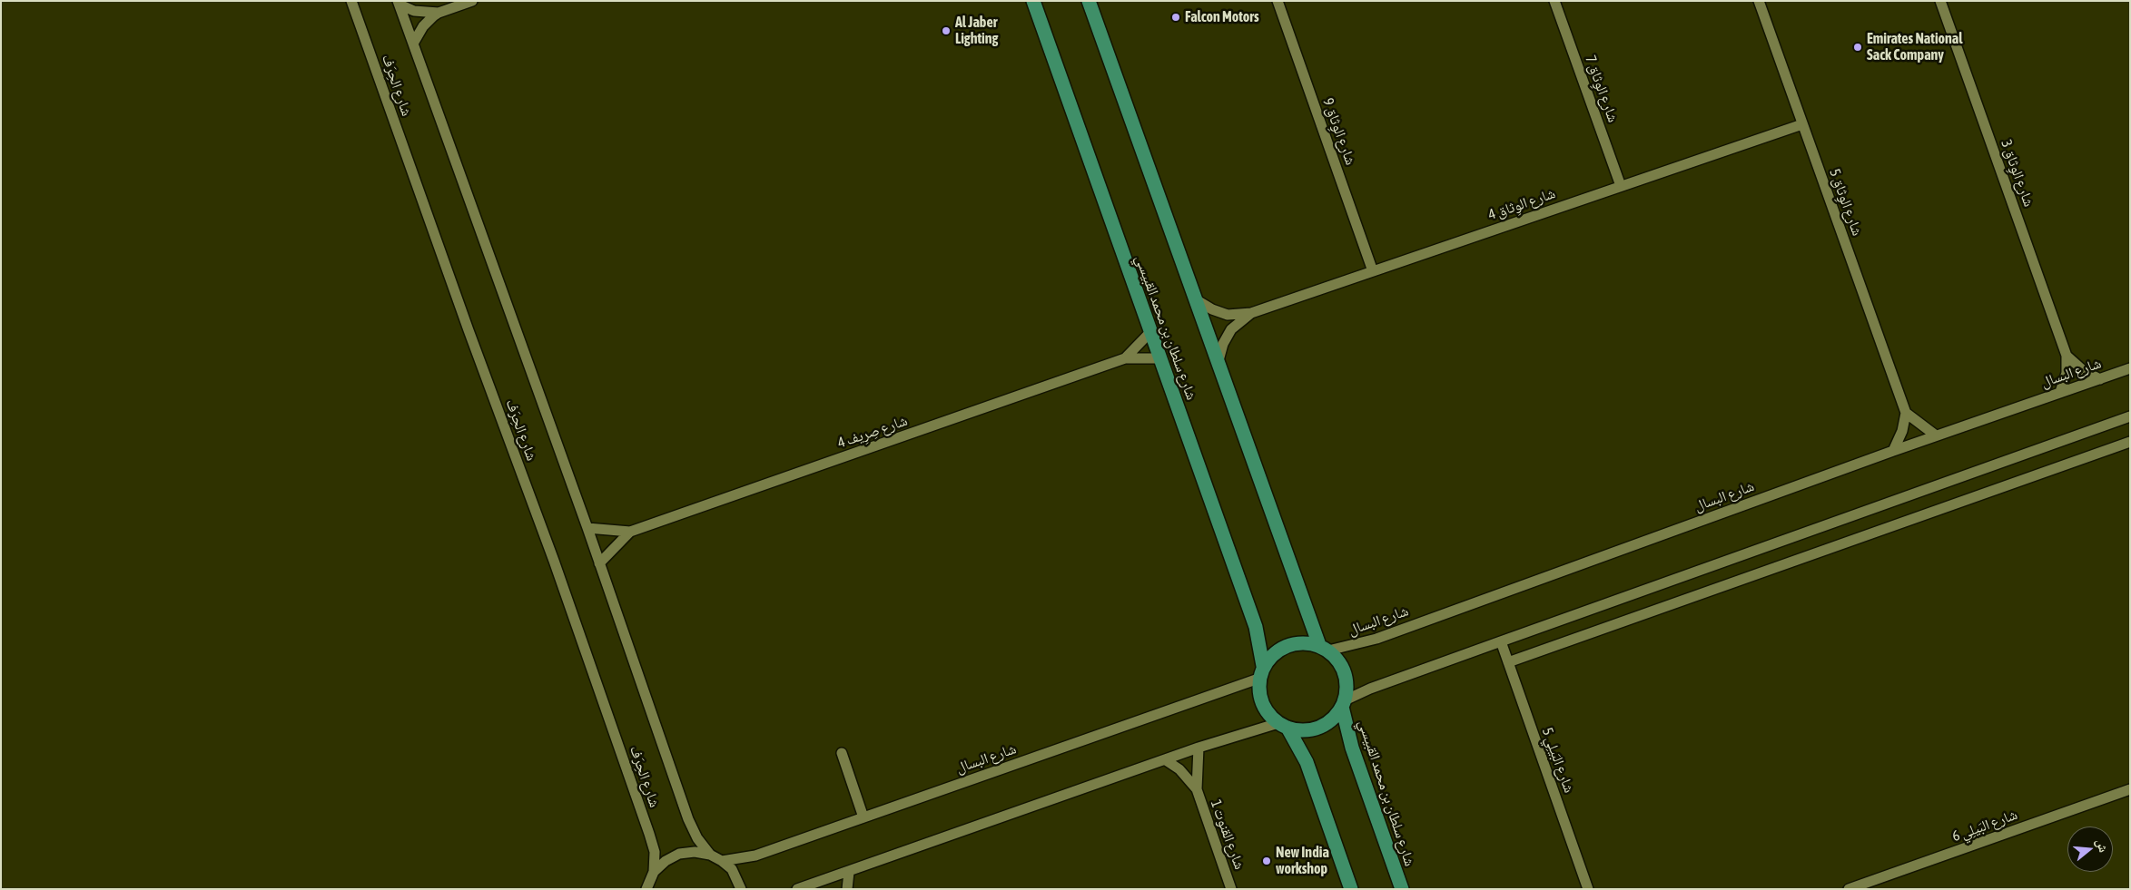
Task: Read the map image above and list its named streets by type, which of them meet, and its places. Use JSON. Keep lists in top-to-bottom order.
{
  "streets": {
    "main road": ["شارع سلطان بن محمد القبيسي"],
    "street": [
      "شارع الحِرَف",
      "شارع الوِثاق 7",
      "شارع الوِثاق 9",
      "شارع الوِثاق 3",
      "شارع الوِثاق 5",
      "شارع الوِثاق 4",
      "شارع البسال",
      "شارع صِرِيف 4",
      "شارع البَيلِي 5",
      "شارع البَيلِي 6",
      "شارع القنوت 1"
    ]
  },
  "crossings": [
    ["شارع الحِرَف", "شارع صِرِيف 4"],
    ["شارع الوِثاق 7", "شارع الوِثاق 4"],
    ["شارع الوِثاق 9", "شارع الوِثاق 4"],
    ["شارع الوِثاق 3", "شارع البسال"],
    ["شارع الوِثاق 5", "شارع الوِثاق 4"],
    ["شارع سلطان بن محمد القبيسي", "شارع البسال"],
    ["شارع سلطان بن محمد القبيسي", "شارع صِرِيف 4"]
  ],
  "places": [
    "Falcon Motors",
    "Al Jaber Lighting",
    "Emirates National Sack Company",
    "New India workshop"
  ],
  "north": "right"
}
